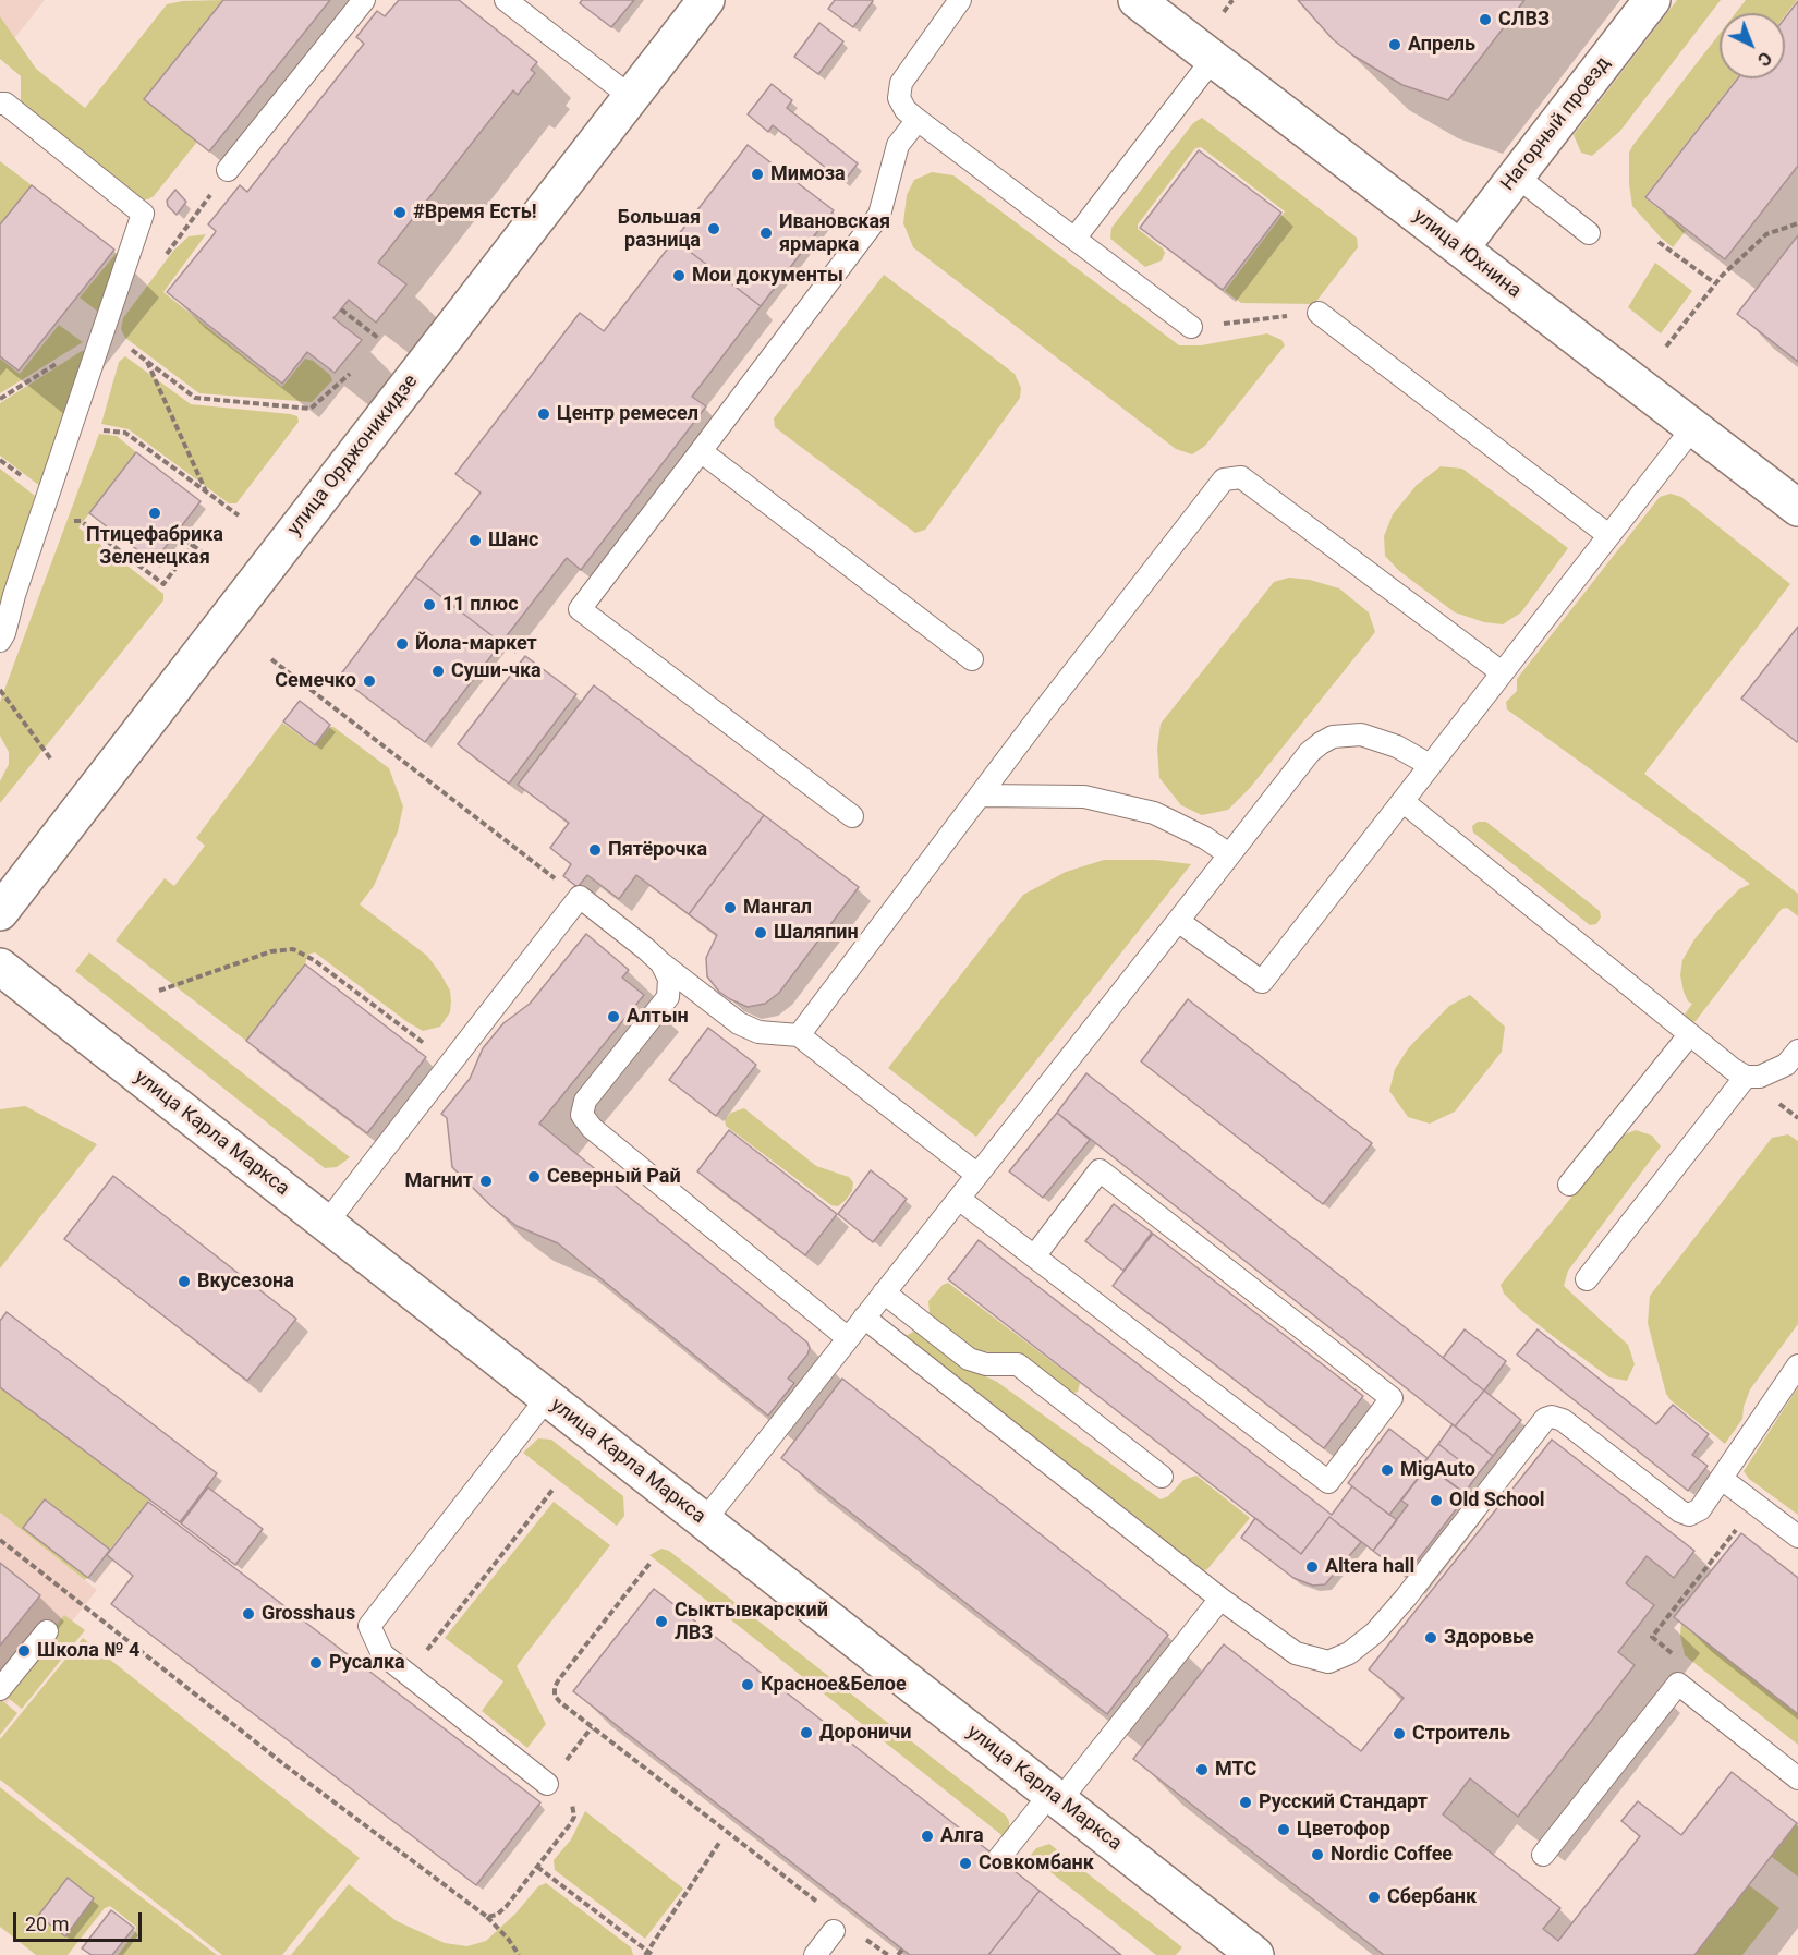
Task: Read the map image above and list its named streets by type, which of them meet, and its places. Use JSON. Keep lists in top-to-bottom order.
{
  "streets": {
    "street": [
      "Нагорный проезд",
      "улица Юхнина",
      "улица Орджоникидзе",
      "улица Карла Маркса"
    ]
  },
  "crossings": [
    ["Нагорный проезд", "улица Юхнина"]
  ],
  "places": [
    "СЛВЗ",
    "Апрель",
    "Мимоза",
    "#Время Есть!",
    "Большая разница",
    "Ивановская ярмарка",
    "Мои документы",
    "Центр ремесел",
    "Птицефабрика Зеленецкая",
    "Шанс",
    "11 плюс",
    "Йола-маркет",
    "Суши-чка",
    "Семечко",
    "Пятёрочка",
    "Мангал",
    "Шаляпин",
    "Алтын",
    "Северный Рай",
    "Магнит",
    "Вкусезона",
    "MigAuto",
    "Old School",
    "Altera hall",
    "Grosshaus",
    "Сыктывкарский ЛВЗ",
    "Здоровье",
    "Школа № 4",
    "Русалка",
    "Красное&Белое",
    "Дороничи",
    "Строитель",
    "МТС",
    "Русский Стандарт",
    "Цветофор",
    "Алга",
    "Nordic Coffee",
    "Совкомбанк",
    "Сбербанк"
  ],
  "scale_bar": "20 m",
  "north": "bottom right"
}
